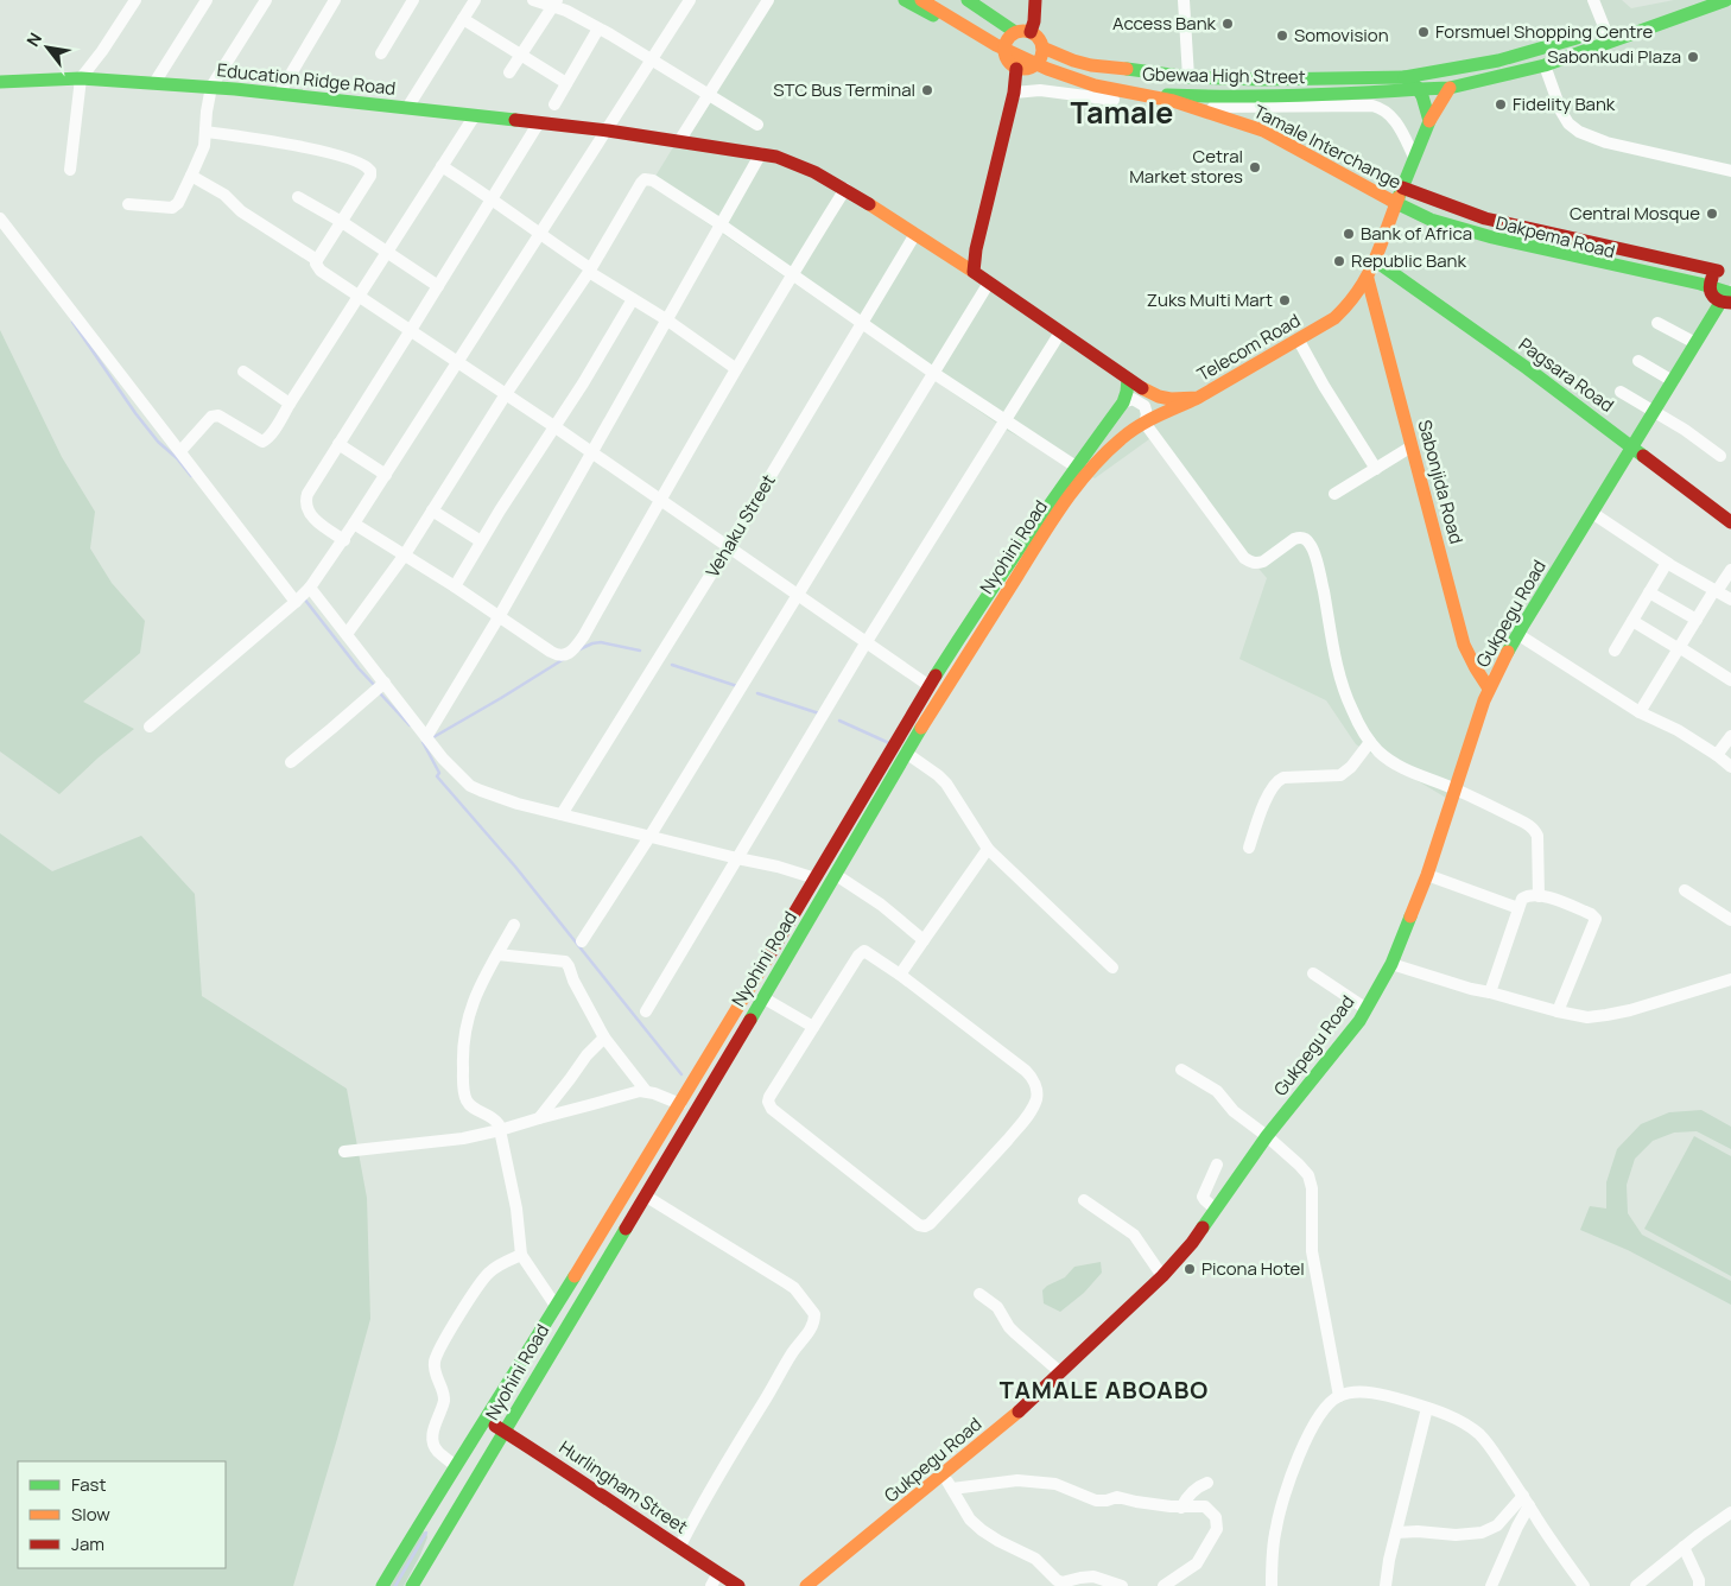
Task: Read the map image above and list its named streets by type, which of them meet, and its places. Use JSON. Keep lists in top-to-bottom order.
{
  "streets": {
    "main road": [
      "Gbewaa High Street",
      "Education Ridge Road",
      "Tamale Interchange",
      "Dakpema Road",
      "Telecom Road",
      "Pagsara Road",
      "Sabonjida Road",
      "Nyohini Road",
      "Gukpegu Road",
      "Hurlingham Street"
    ],
    "street": ["Vehaku Street"]
  },
  "crossings": [
    ["Gbewaa High Street", "Telecom Road"],
    ["Education Ridge Road", "Telecom Road"],
    ["Dakpema Road", "Telecom Road"],
    ["Dakpema Road", "Gukpegu Road"],
    ["Telecom Road", "Pagsara Road"],
    ["Telecom Road", "Sabonjida Road"],
    ["Telecom Road", "Vehaku Street"],
    ["Telecom Road", "Nyohini Road"],
    ["Pagsara Road", "Gukpegu Road"],
    ["Sabonjida Road", "Gukpegu Road"],
    ["Nyohini Road", "Hurlingham Street"]
  ],
  "districts": ["Tamale", "TAMALE ABOABO"],
  "places": [
    "Access Bank",
    "Forsmuel Shopping Centre",
    "Somovision",
    "Sabonkudi Plaza",
    "STC Bus Terminal",
    "Fidelity Bank",
    "Cetral Market stores",
    "Central Mosque",
    "Bank of Africa",
    "Republic Bank",
    "Zuks Multi Mart",
    "Picona Hotel"
  ],
  "legend": ["Fast", "Slow", "Jam"],
  "north": "top left"
}
